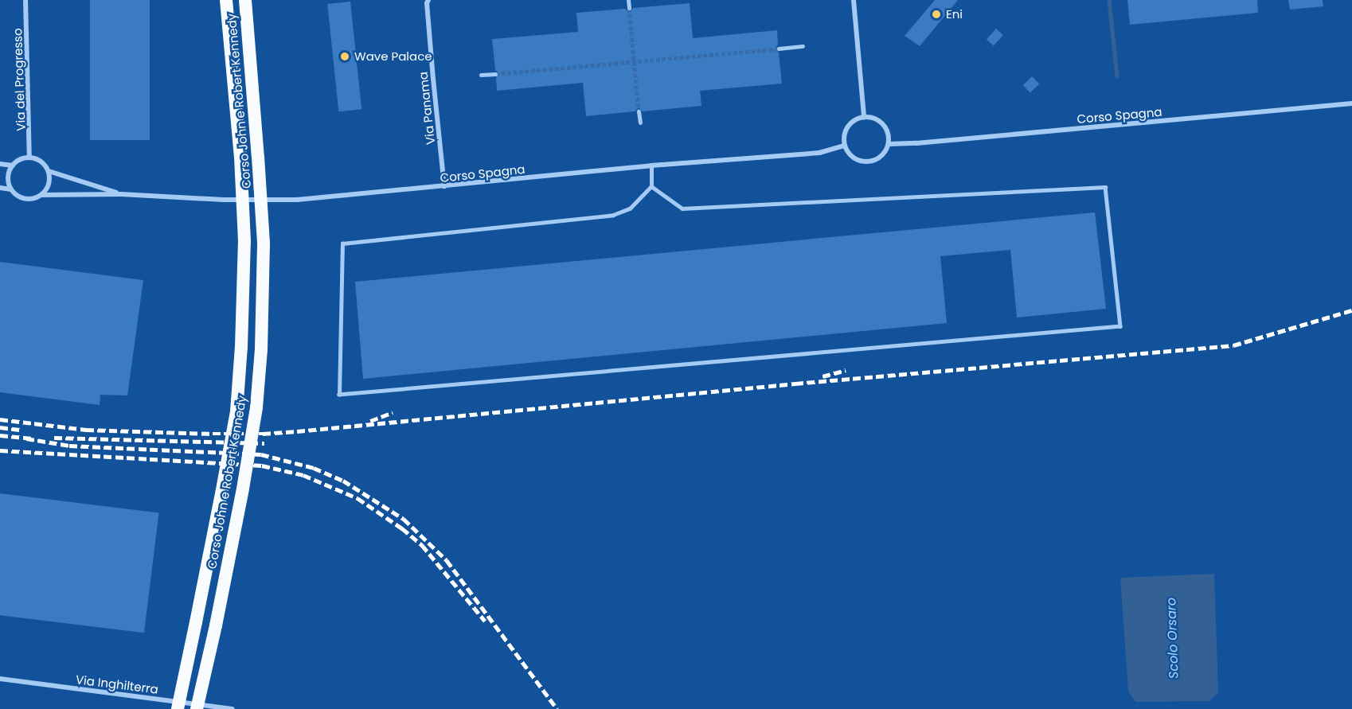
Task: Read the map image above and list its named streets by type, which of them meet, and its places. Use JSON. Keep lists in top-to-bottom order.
{
  "streets": {
    "highway": ["Corso John e Robert Kennedy"],
    "street": [
      "Via del Progresso",
      "Via Panama",
      "Corso Spagna",
      "Via Inghilterra"
    ]
  },
  "crossings": [
    ["Via del Progresso", "Corso Spagna"],
    ["Via Panama", "Corso Spagna"]
  ],
  "water": ["Scolo Orsaro"],
  "places": ["Eni", "Wave Palace"]
}
